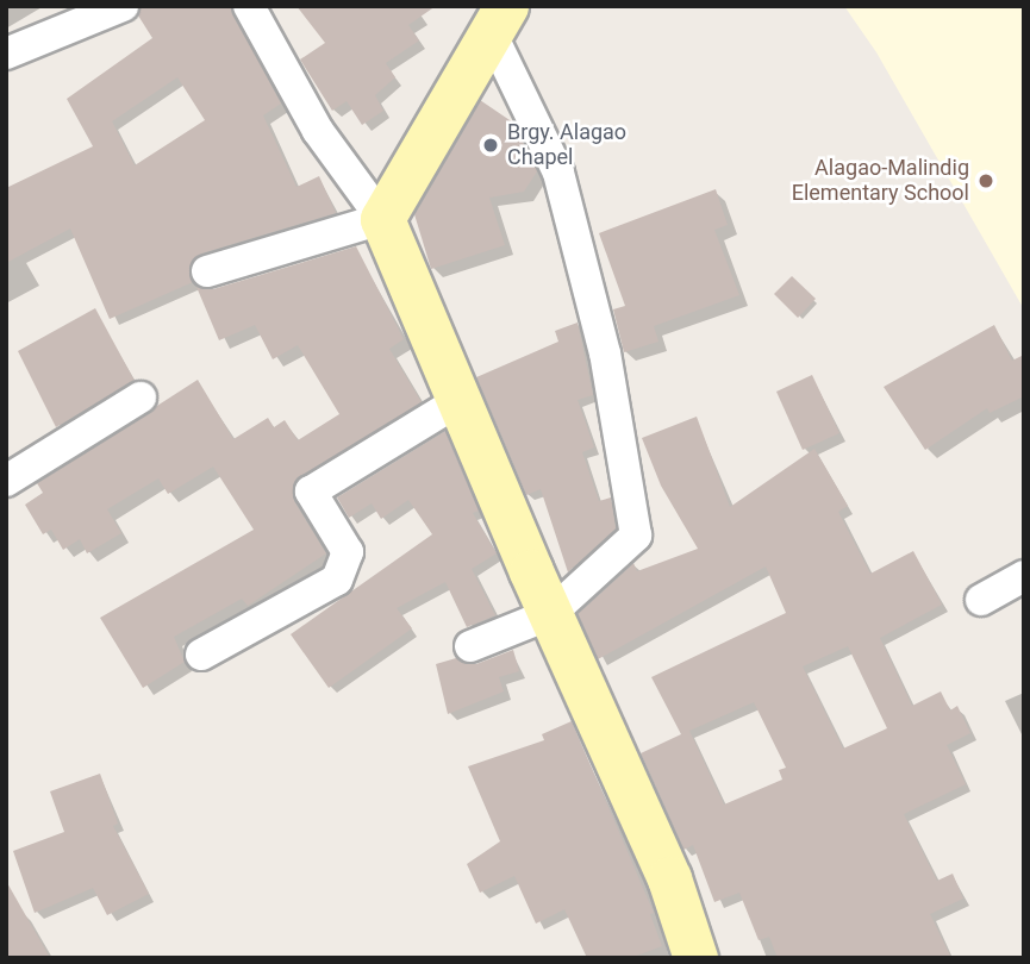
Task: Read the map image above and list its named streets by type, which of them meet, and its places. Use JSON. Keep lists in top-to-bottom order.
{
  "places": ["Brgy. Alagao Chapel", "Alagao-Malindig Elementary School"]
}
